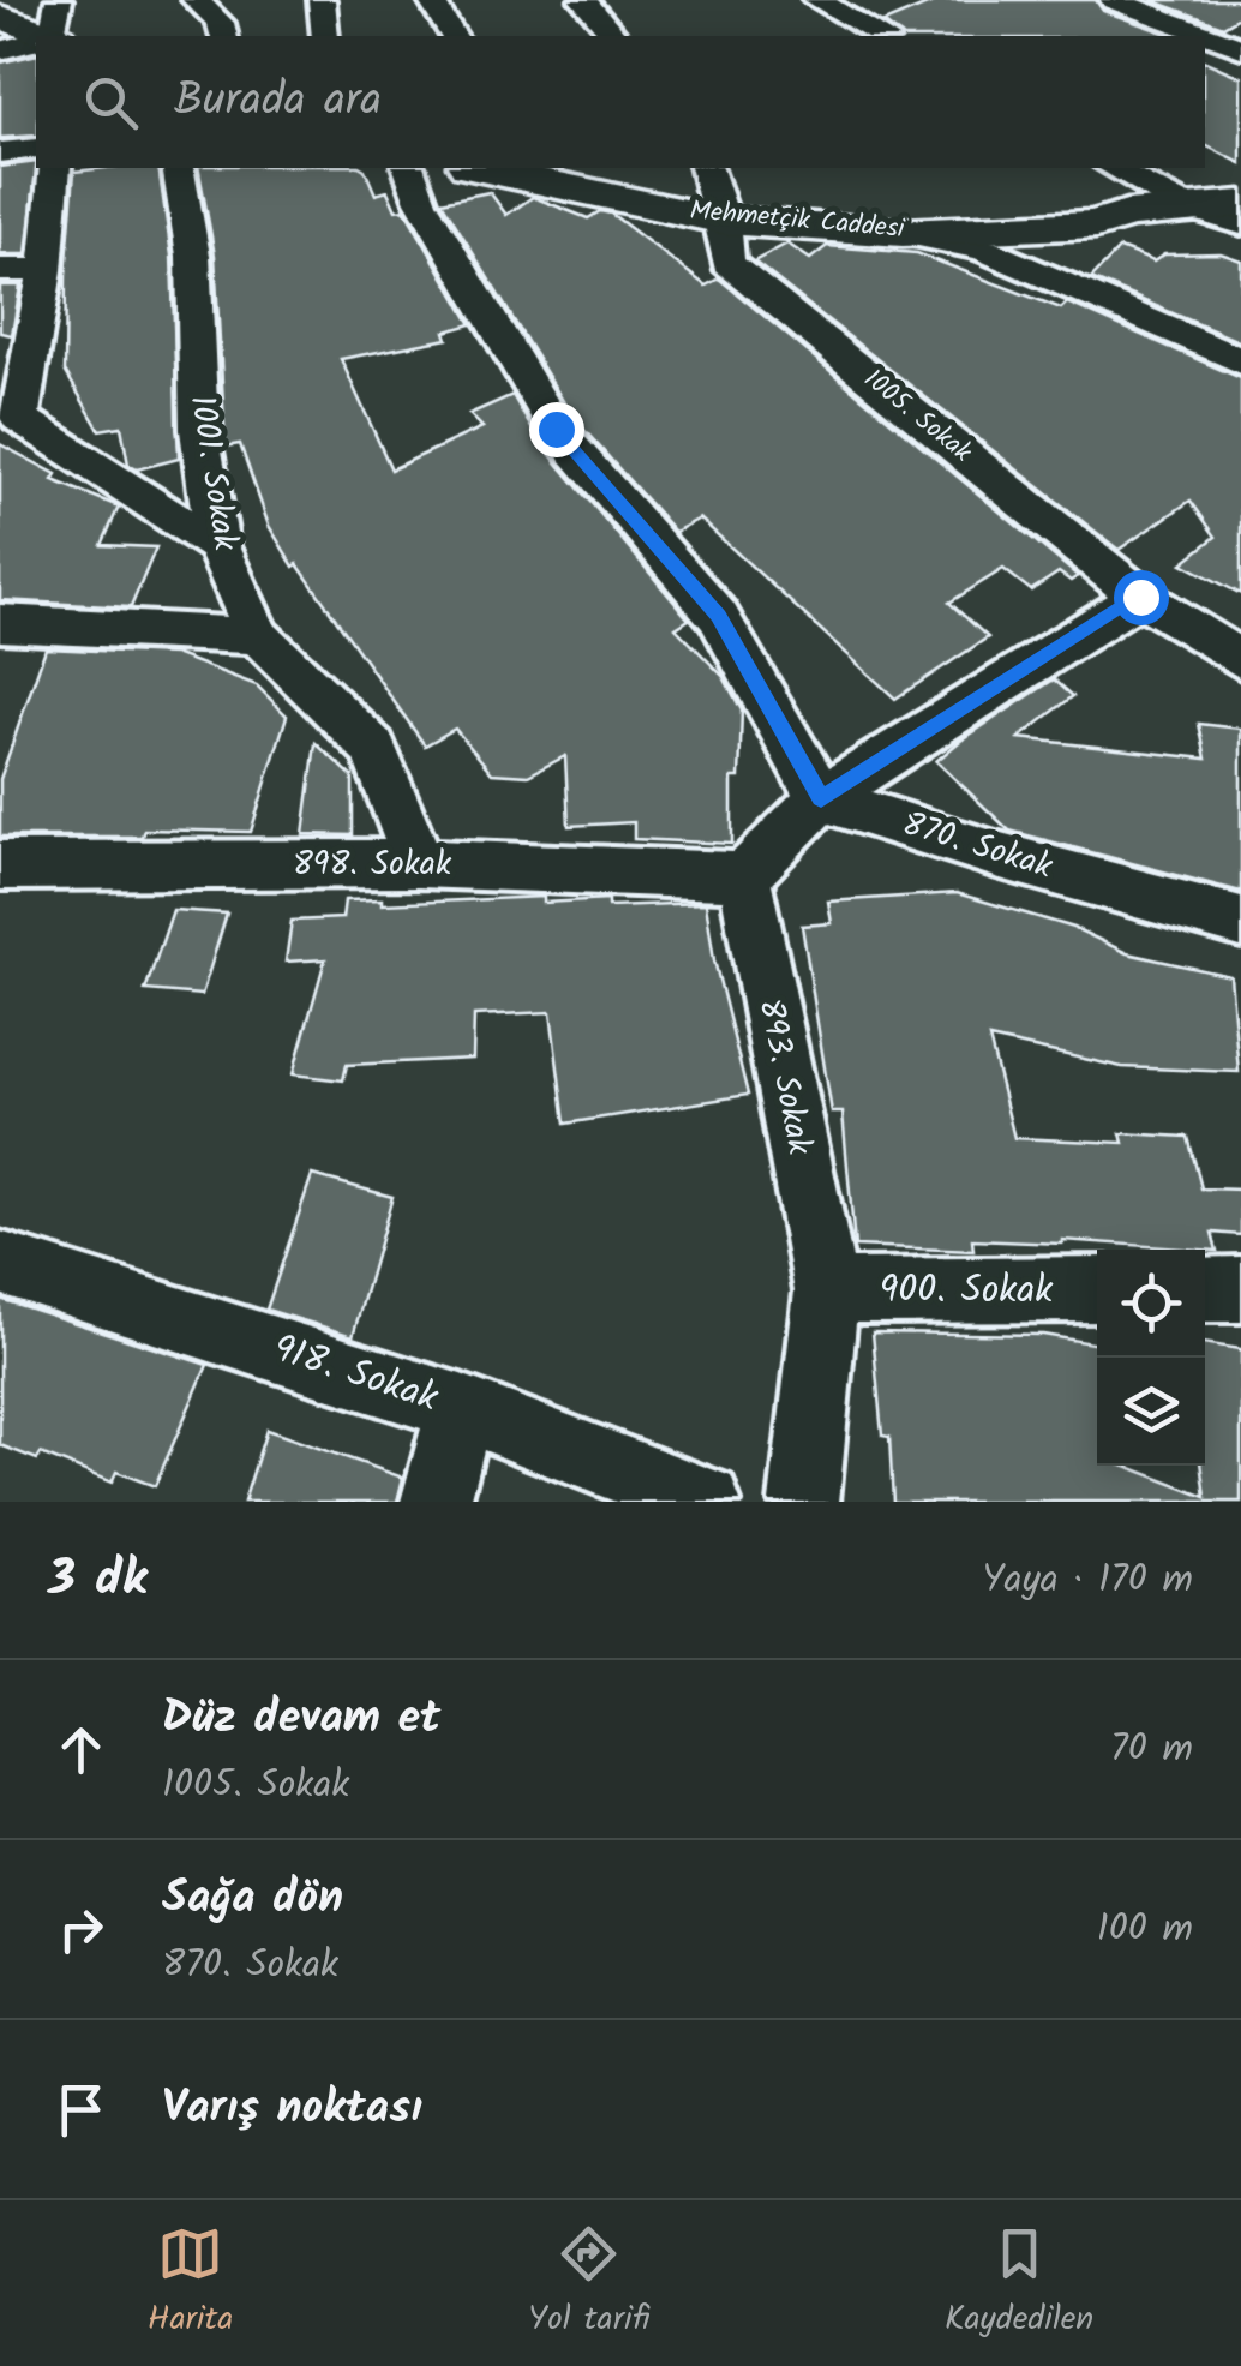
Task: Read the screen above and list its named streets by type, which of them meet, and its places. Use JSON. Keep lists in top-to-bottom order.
{
  "streets": {
    "main road": ["Mehmetçik Caddesi"],
    "street": [
      "1005. Sokak",
      "1001. Sokak",
      "870. Sokak",
      "898. Sokak",
      "893. Sokak",
      "900. Sokak",
      "918. Sokak"
    ]
  },
  "crossings": [
    ["Mehmetçik Caddesi", "1005. Sokak"],
    ["1001. Sokak", "898. Sokak"],
    ["898. Sokak", "893. Sokak"],
    ["893. Sokak", "900. Sokak"]
  ],
  "page": {
    "search": "Burada ara",
    "heading": ["3 dk", "Yaya · 170 m"],
    "list": [
      ["Düz devam et", "1005. Sokak", "70 m"],
      ["Sağa dön", "870. Sokak", "100 m"],
      "Varış noktası"
    ],
    "nav": ["Harita", "Yol tarifi", "Kaydedilen"]
  }
}
